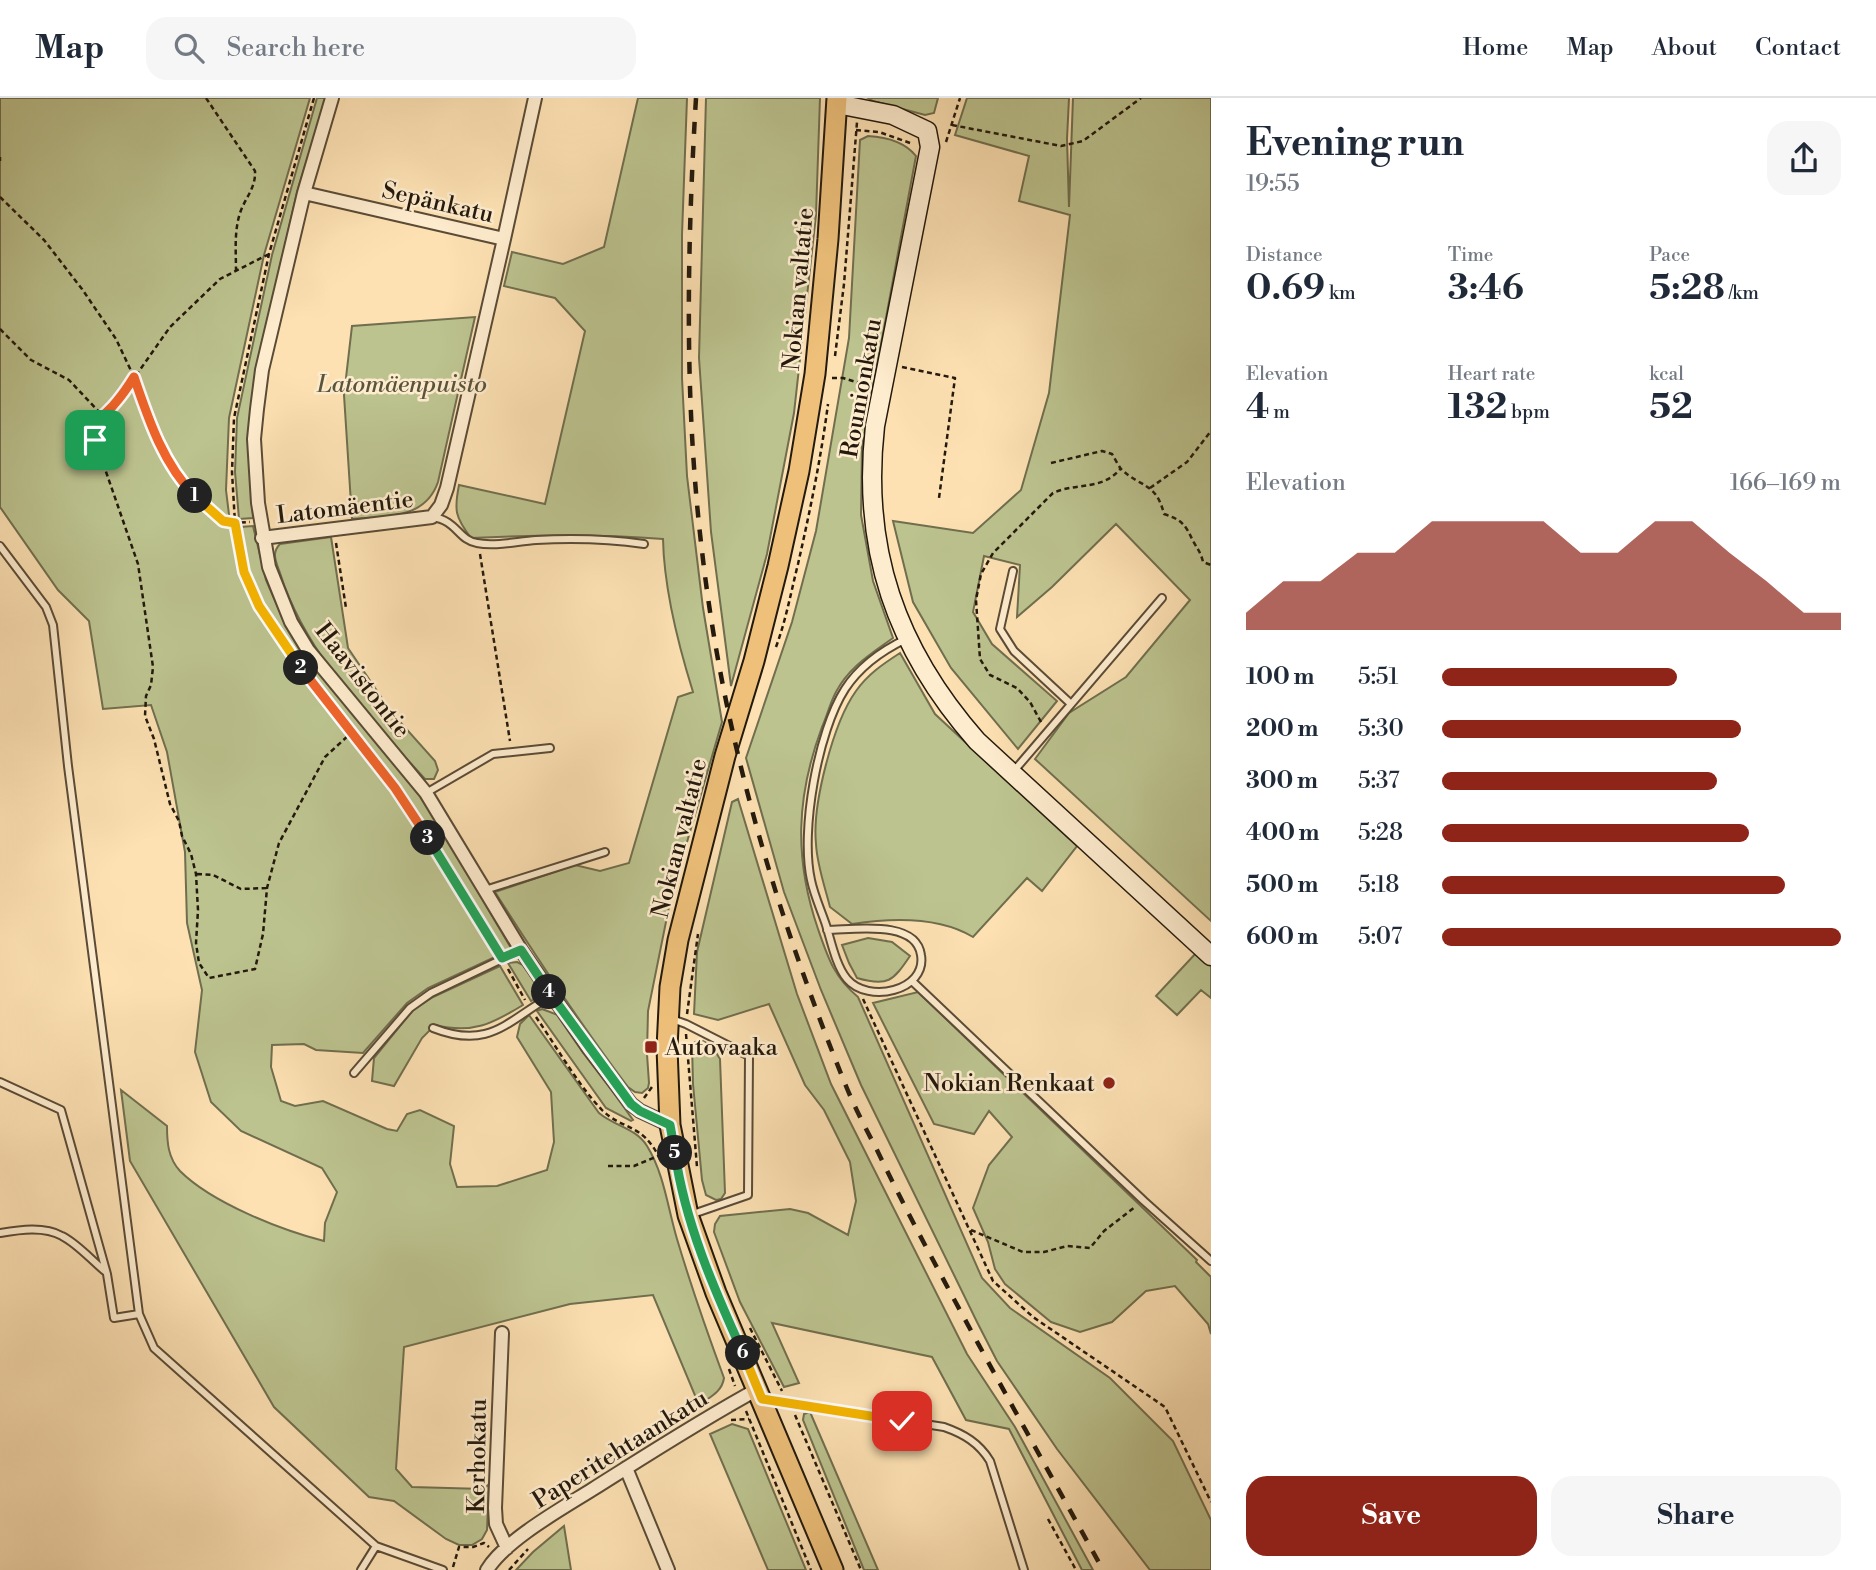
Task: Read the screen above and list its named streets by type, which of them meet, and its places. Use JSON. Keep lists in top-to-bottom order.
{
  "streets": {
    "main road": ["Nokian valtatie", "Rounionkatu"],
    "street": [
      "Sepänkatu",
      "Latomäentie",
      "Haavistontie",
      "Paperitehtaankatu",
      "Kerhokatu"
    ]
  },
  "crossings": [
    ["Sepänkatu", "Haavistontie"],
    ["Nokian valtatie", "Haavistontie"],
    ["Nokian valtatie", "Paperitehtaankatu"],
    ["Latomäentie", "Haavistontie"],
    ["Paperitehtaankatu", "Kerhokatu"]
  ],
  "parks": ["Latomäenpuisto"],
  "places": {
    "transit": ["Autovaaka"],
    "other": ["Nokian Renkaat"]
  },
  "page": {
    "header": "Map",
    "search": "Search here",
    "nav": [
      "Home",
      "Map",
      "About",
      "Contact"
    ],
    "heading": ["Evening run", "19:55"],
    "stats": [
      ["Distance", "0.69 km"],
      ["Time", "3:46"],
      ["Pace", "5:28 /km"],
      ["Elevation", "4 m"],
      ["Heart rate", "132 bpm"],
      ["kcal", "52"]
    ],
    "chart": ["Elevation", "166–169 m"],
    "pins": [
      "1",
      "2",
      "3",
      "4",
      "5",
      "6"
    ],
    "list": [
      {
        "name": "100 m",
        "note": "5:51"
      },
      {
        "name": "200 m",
        "note": "5:30"
      },
      {
        "name": "300 m",
        "note": "5:37"
      },
      {
        "name": "400 m",
        "note": "5:28"
      },
      {
        "name": "500 m",
        "note": "5:18"
      },
      {
        "name": "600 m",
        "note": "5:07"
      }
    ],
    "buttons": ["Save", "Share"]
  }
}
